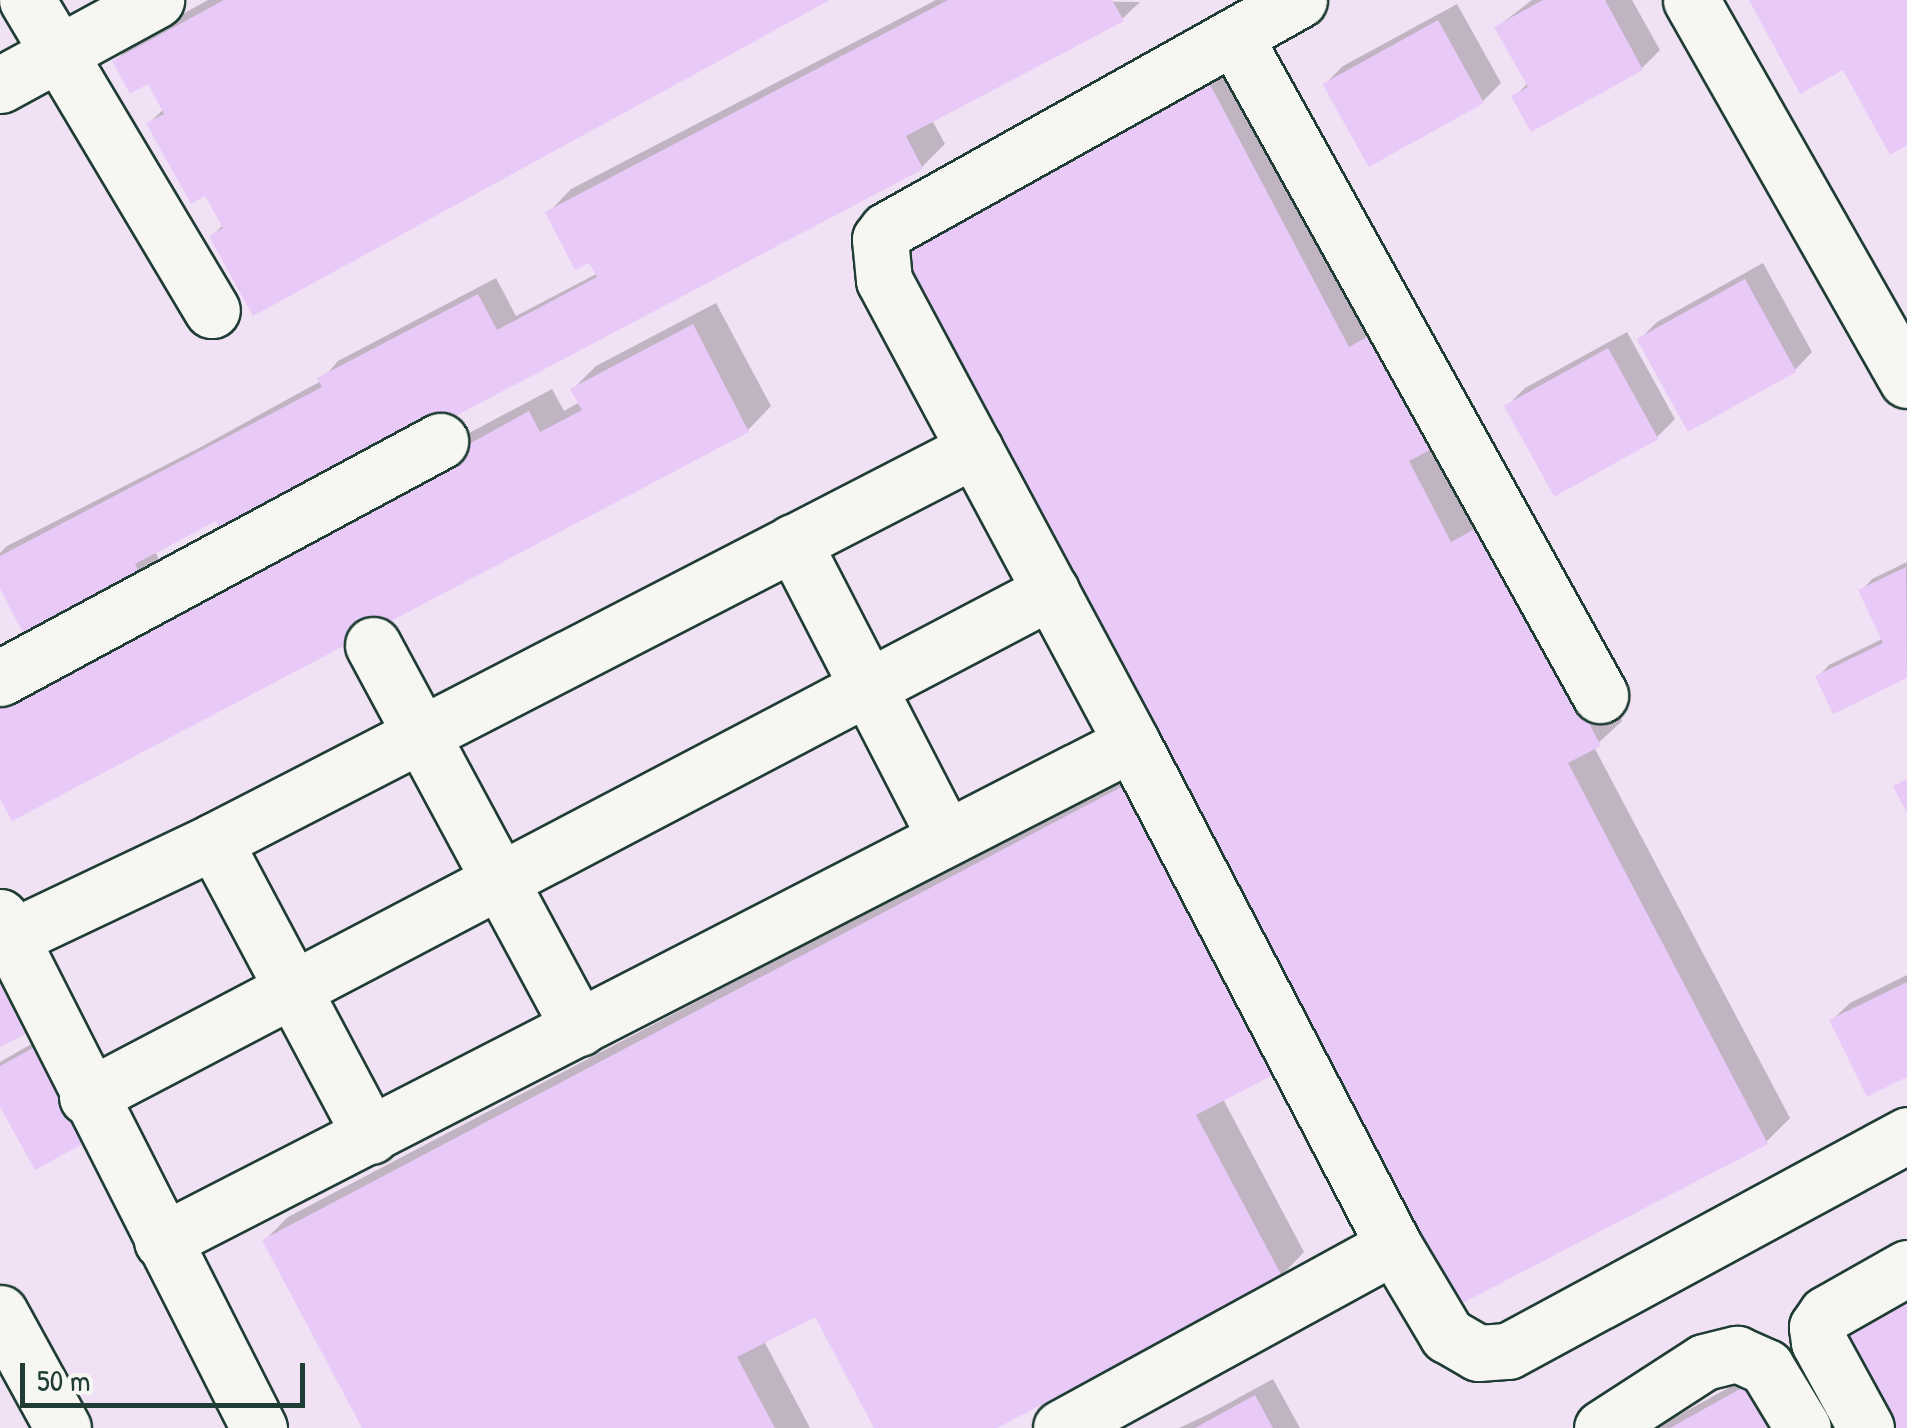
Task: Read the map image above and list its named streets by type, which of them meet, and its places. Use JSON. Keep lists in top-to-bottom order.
{
  "scale_bar": "50 m"
}
